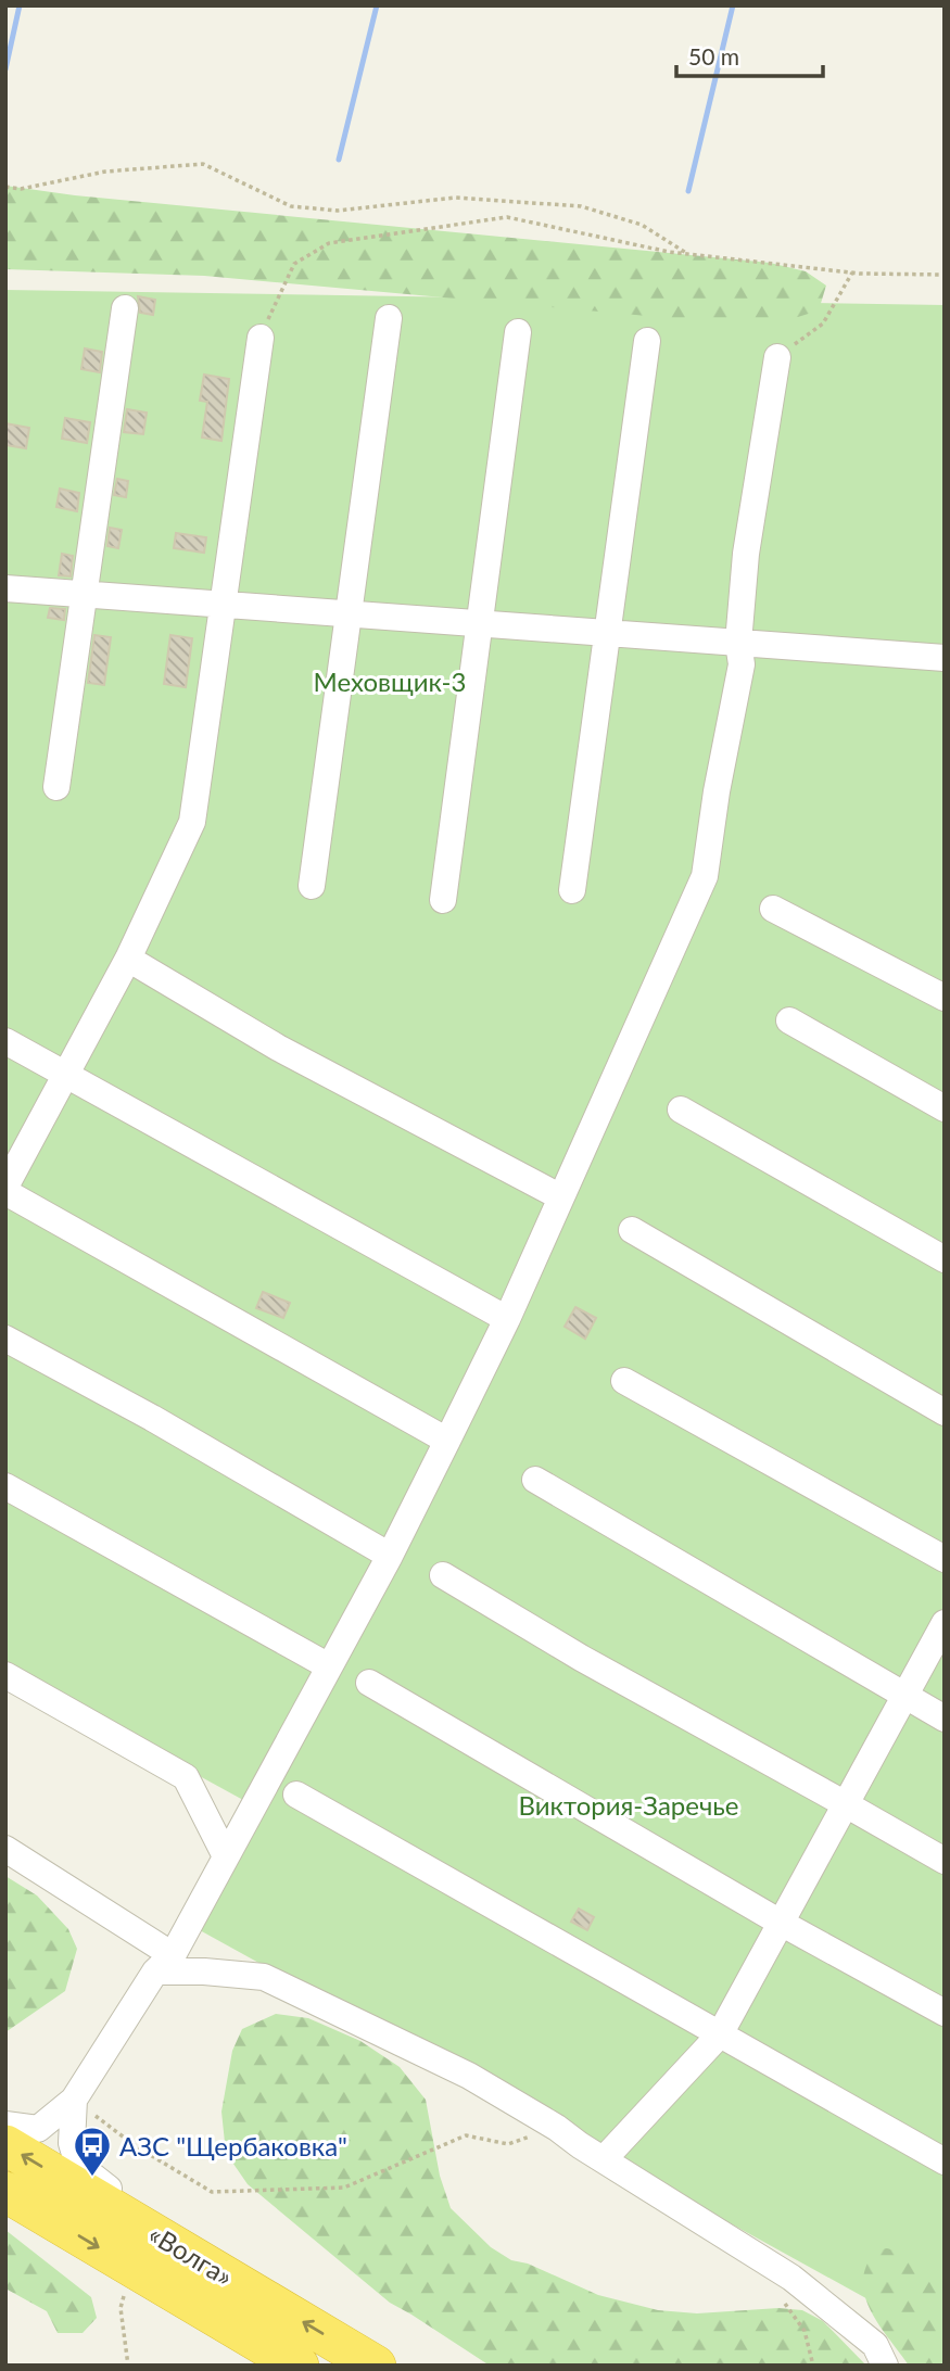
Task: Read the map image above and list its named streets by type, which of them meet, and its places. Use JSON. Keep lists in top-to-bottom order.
{
  "streets": {
    "highway": ["«Волга»"]
  },
  "parks": ["Меховщик-3", "Виктория-Заречье"],
  "places": {
    "bus stop": ["АЗС \"Щербаковка\""]
  },
  "scale_bar": "50 m"
}
